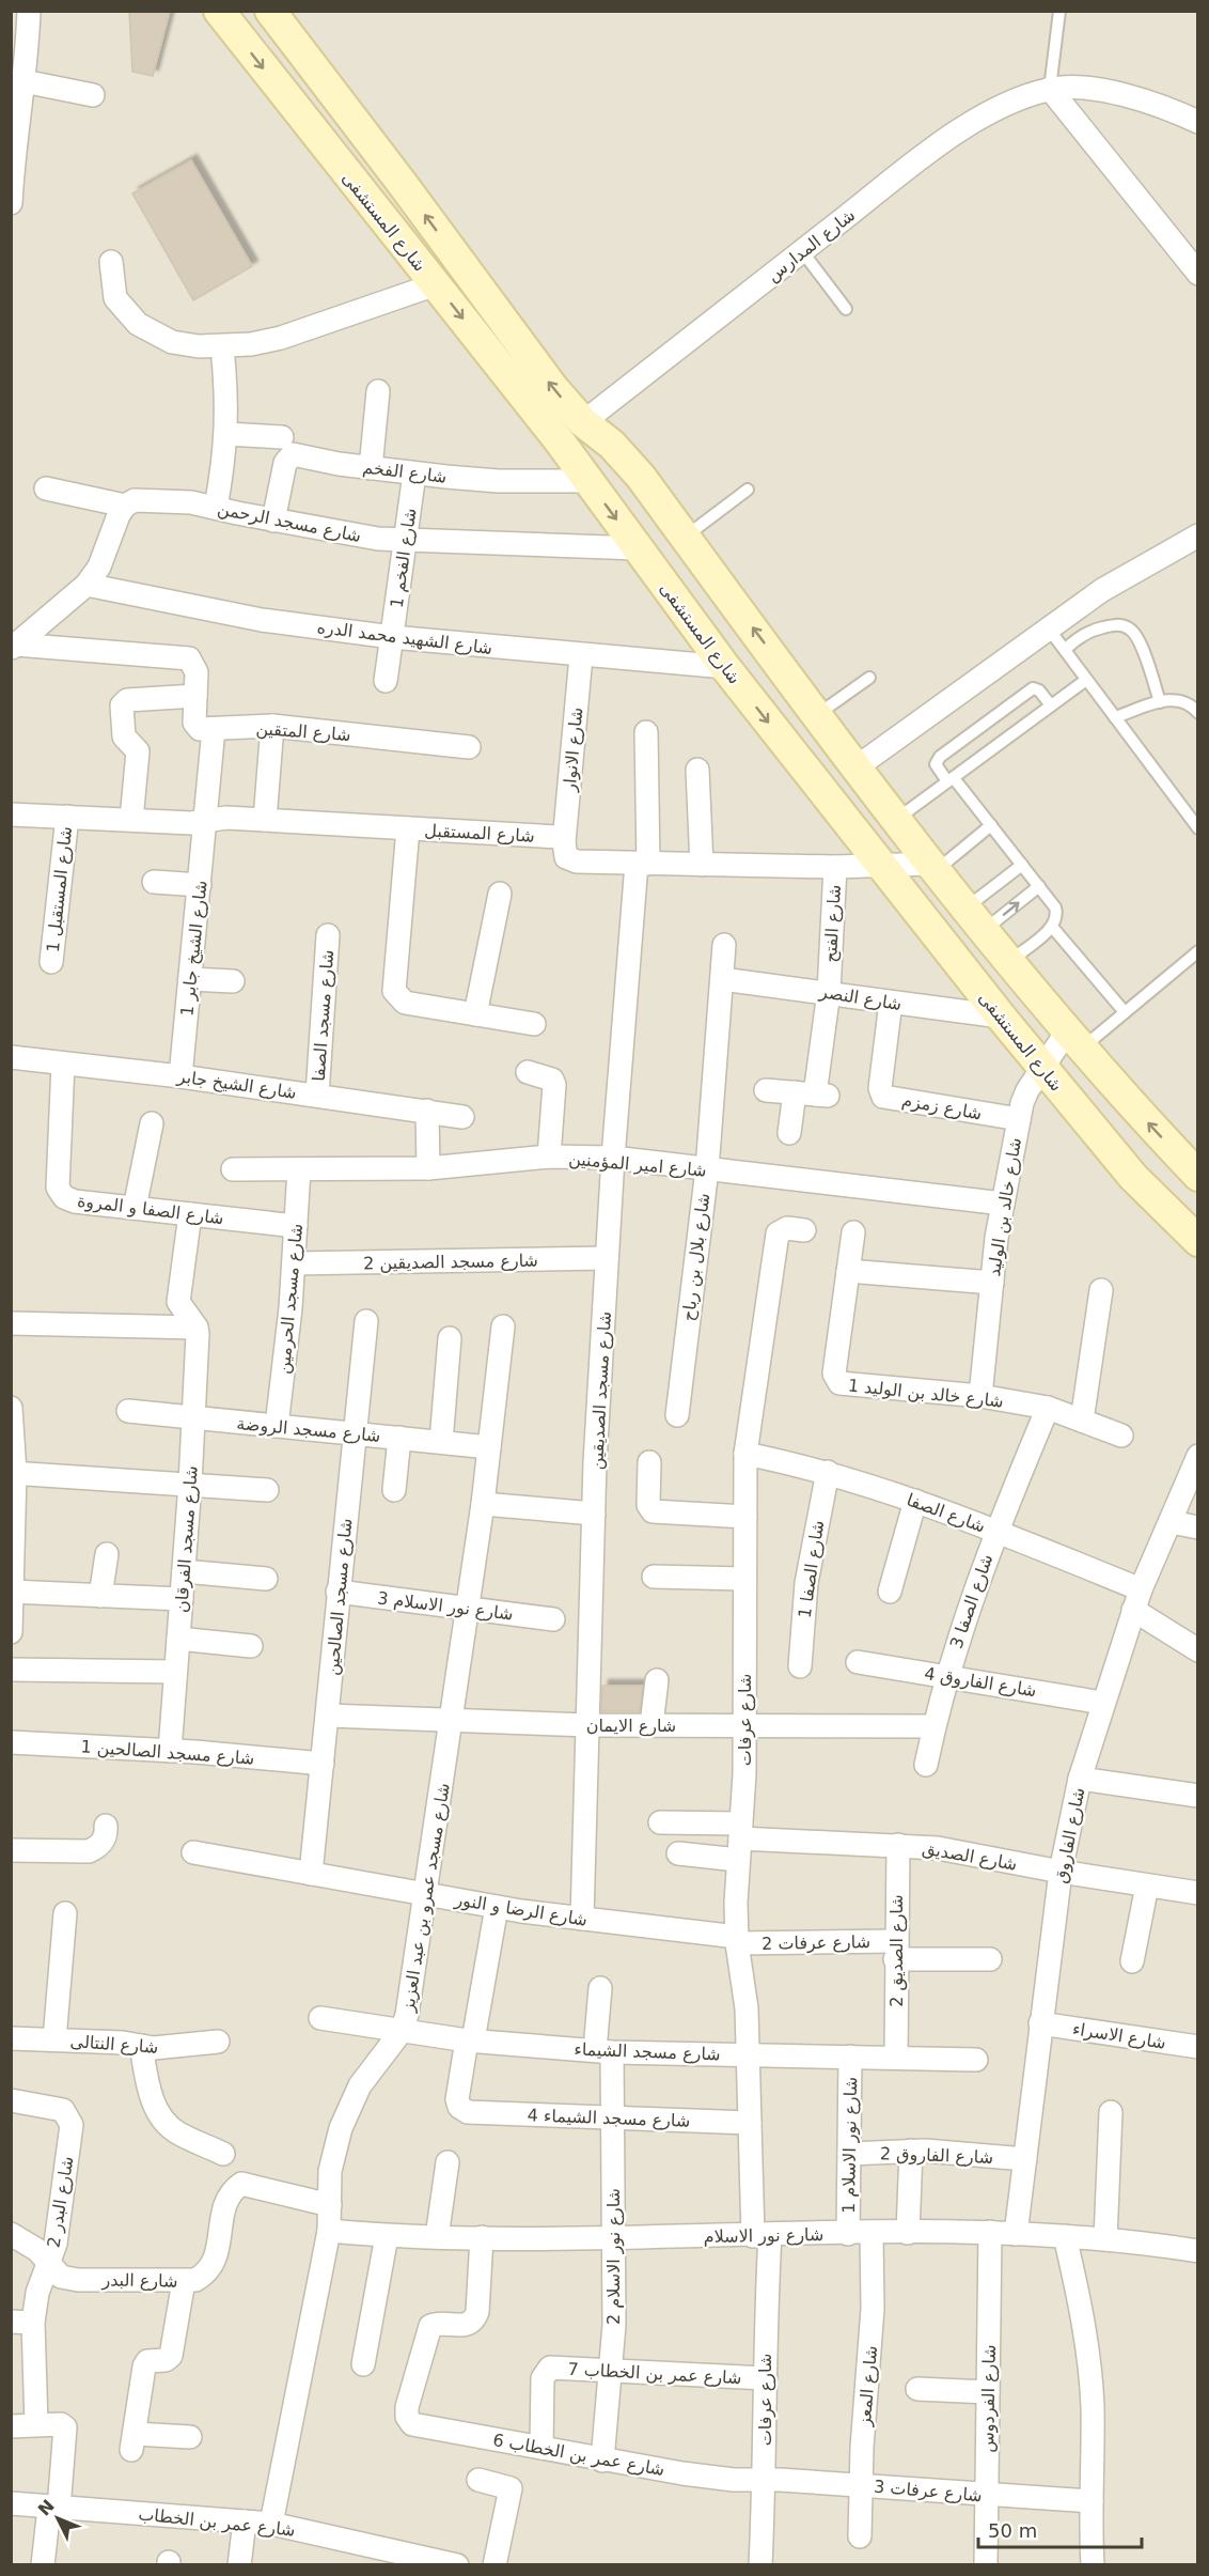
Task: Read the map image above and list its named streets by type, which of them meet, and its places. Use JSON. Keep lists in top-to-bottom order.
{
  "streets": {
    "street": [
      "شارع المستشفى",
      "شارع المدارس",
      "شارع الفخم",
      "شارع مسجد الرحمن",
      "شارع الفخم 1",
      "شارع الشهيد محمد الدره",
      "شارع المتقين",
      "شارع الانوار",
      "شارع المستقبل",
      "شارع المستقبل 1",
      "شارع الفتح",
      "شارع الشيخ جابر 1",
      "شارع النصر",
      "شارع مسجد الصفا",
      "شارع الشيخ جابر",
      "شارع زمزم",
      "شارع امير المؤمنين",
      "شارع خالد بن الوليد",
      "شارع الصفا و المروة",
      "شارع بلال بن رباح",
      "شارع مسجد الصديقين 2",
      "شارع مسجد الحرمين",
      "شارع مسجد الصديقين",
      "شارع خالد بن الوليد 1",
      "شارع مسجد الروضة",
      "شارع الصفا",
      "شارع مسجد الفرقان",
      "شارع الصفا 1",
      "شارع مسجد الصالحين",
      "شارع الصفا 3",
      "شارع نور الاسلام 3",
      "شارع الفاروق 4",
      "شارع عرفات",
      "شارع الايمان",
      "شارع مسجد الصالحين 1",
      "شارع الفاروق",
      "شارع الصديق",
      "شارع مسجد عمرو بن عبد العزيز",
      "شارع الرضا و النور",
      "شارع عرفات 2",
      "شارع الصديق 2",
      "شارع الاسراء",
      "شارع النتالى",
      "شارع مسجد الشيماء",
      "شارع مسجد الشيماء 4",
      "شارع نور الاسلام 1",
      "شارع الفاروق 2",
      "شارع البدر 2",
      "شارع نور الاسلام",
      "شارع نور الاسلام 2",
      "شارع البدر",
      "شارع عمر بن الخطاب 7",
      "شارع المعز",
      "شارع الفردوس",
      "شارع عمر بن الخطاب 6",
      "شارع عرفات 3",
      "شارع عمر بن الخطاب"
    ]
  },
  "crossings": [
    ["شارع المستشفى", "شارع المدارس"],
    ["شارع المستشفى", "شارع الفخم"],
    ["شارع المستشفى", "شارع مسجد الرحمن"],
    ["شارع المستشفى", "شارع الشهيد محمد الدره"],
    ["شارع المستشفى", "شارع النصر"],
    ["شارع المستشفى", "شارع خالد بن الوليد"],
    ["شارع الفخم", "شارع مسجد الرحمن"],
    ["شارع الفخم", "شارع الفخم 1"],
    ["شارع مسجد الرحمن", "شارع الفخم 1"],
    ["شارع الفخم 1", "شارع الشهيد محمد الدره"],
    ["شارع الشهيد محمد الدره", "شارع الانوار"],
    ["شارع المتقين", "شارع الشيخ جابر 1"],
    ["شارع الانوار", "شارع المستقبل"],
    ["شارع المستقبل", "شارع المستقبل 1"],
    ["شارع المستقبل", "شارع الشيخ جابر 1"],
    ["شارع الفتح", "شارع النصر"],
    ["شارع الشيخ جابر 1", "شارع الشيخ جابر"],
    ["شارع النصر", "شارع زمزم"],
    ["شارع النصر", "شارع بلال بن رباح"],
    ["شارع مسجد الصفا", "شارع الشيخ جابر"],
    ["شارع الشيخ جابر", "شارع الصفا و المروة"],
    ["شارع زمزم", "شارع خالد بن الوليد"],
    ["شارع امير المؤمنين", "شارع خالد بن الوليد"],
    ["شارع امير المؤمنين", "شارع بلال بن رباح"],
    ["شارع امير المؤمنين", "شارع مسجد الحرمين"],
    ["شارع امير المؤمنين", "شارع مسجد الصديقين"],
    ["شارع خالد بن الوليد", "شارع خالد بن الوليد 1"],
    ["شارع الصفا و المروة", "شارع مسجد الحرمين"],
    ["شارع مسجد الصديقين 2", "شارع مسجد الحرمين"],
    ["شارع مسجد الصديقين 2", "شارع مسجد الصديقين"],
    ["شارع مسجد الحرمين", "شارع مسجد الروضة"],
    ["شارع مسجد الصديقين", "شارع الايمان"],
    ["شارع مسجد الصديقين", "شارع الرضا و النور"],
    ["شارع خالد بن الوليد 1", "شارع الصفا 3"],
    ["شارع مسجد الروضة", "شارع مسجد الفرقان"],
    ["شارع مسجد الروضة", "شارع مسجد الصالحين"],
    ["شارع مسجد الروضة", "شارع مسجد عمرو بن عبد العزيز"],
    ["شارع الصفا", "شارع الصفا 1"],
    ["شارع الصفا", "شارع الصفا 3"],
    ["شارع الصفا", "شارع عرفات"],
    ["شارع الصفا", "شارع الفاروق"],
    ["شارع مسجد الفرقان", "شارع مسجد الصالحين 1"],
    ["شارع مسجد الصالحين", "شارع نور الاسلام 3"],
    ["شارع مسجد الصالحين", "شارع الايمان"],
    ["شارع مسجد الصالحين", "شارع مسجد الصالحين 1"],
    ["شارع مسجد الصالحين", "شارع الرضا و النور"],
    ["شارع الصفا 3", "شارع الفاروق 4"],
    ["شارع الصفا 3", "شارع الايمان"],
    ["شارع نور الاسلام 3", "شارع مسجد عمرو بن عبد العزيز"],
    ["شارع الفاروق 4", "شارع الفاروق"],
    ["شارع عرفات", "شارع الايمان"],
    ["شارع عرفات", "شارع الصديق"],
    ["شارع عرفات", "شارع الرضا و النور"],
    ["شارع عرفات", "شارع عرفات 2"],
    ["شارع عرفات", "شارع مسجد الشيماء"],
    ["شارع عرفات", "شارع مسجد الشيماء 4"],
    ["شارع عرفات", "شارع نور الاسلام"],
    ["شارع عرفات", "شارع عمر بن الخطاب 7"],
    ["شارع عرفات", "شارع عمر بن الخطاب 6"],
    ["شارع عرفات", "شارع عرفات 3"],
    ["شارع الايمان", "شارع مسجد عمرو بن عبد العزيز"],
    ["شارع الفاروق", "شارع الصديق"],
    ["شارع الفاروق", "شارع الاسراء"],
    ["شارع الفاروق", "شارع الفاروق 2"],
    ["شارع الفاروق", "شارع نور الاسلام"],
    ["شارع الصديق", "شارع الصديق 2"],
    ["شارع مسجد عمرو بن عبد العزيز", "شارع الرضا و النور"],
    ["شارع مسجد عمرو بن عبد العزيز", "شارع مسجد الشيماء"],
    ["شارع مسجد عمرو بن عبد العزيز", "شارع نور الاسلام"],
    ["شارع مسجد عمرو بن عبد العزيز", "شارع البدر"],
    ["شارع مسجد عمرو بن عبد العزيز", "شارع عمر بن الخطاب"],
    ["شارع الرضا و النور", "شارع عرفات 2"],
    ["شارع عرفات 2", "شارع الصديق 2"],
    ["شارع الصديق 2", "شارع مسجد الشيماء"],
    ["شارع مسجد الشيماء", "شارع مسجد الشيماء 4"],
    ["شارع مسجد الشيماء", "شارع نور الاسلام 1"],
    ["شارع مسجد الشيماء", "شارع نور الاسلام 2"],
    ["شارع مسجد الشيماء 4", "شارع نور الاسلام 2"],
    ["شارع نور الاسلام 1", "شارع الفاروق 2"],
    ["شارع نور الاسلام 1", "شارع نور الاسلام"],
    ["شارع البدر 2", "شارع البدر"],
    ["شارع نور الاسلام", "شارع نور الاسلام 2"],
    ["شارع نور الاسلام", "شارع المعز"],
    ["شارع نور الاسلام", "شارع الفردوس"],
    ["شارع نور الاسلام", "شارع عمر بن الخطاب 6"],
    ["شارع نور الاسلام 2", "شارع عمر بن الخطاب 7"],
    ["شارع نور الاسلام 2", "شارع عمر بن الخطاب 6"],
    ["شارع عمر بن الخطاب 7", "شارع عمر بن الخطاب 6"],
    ["شارع المعز", "شارع عرفات 3"],
    ["شارع الفردوس", "شارع عرفات 3"],
    ["شارع عمر بن الخطاب 6", "شارع عرفات 3"]
  ],
  "scale_bar": "50 m",
  "north": "top left"
}
